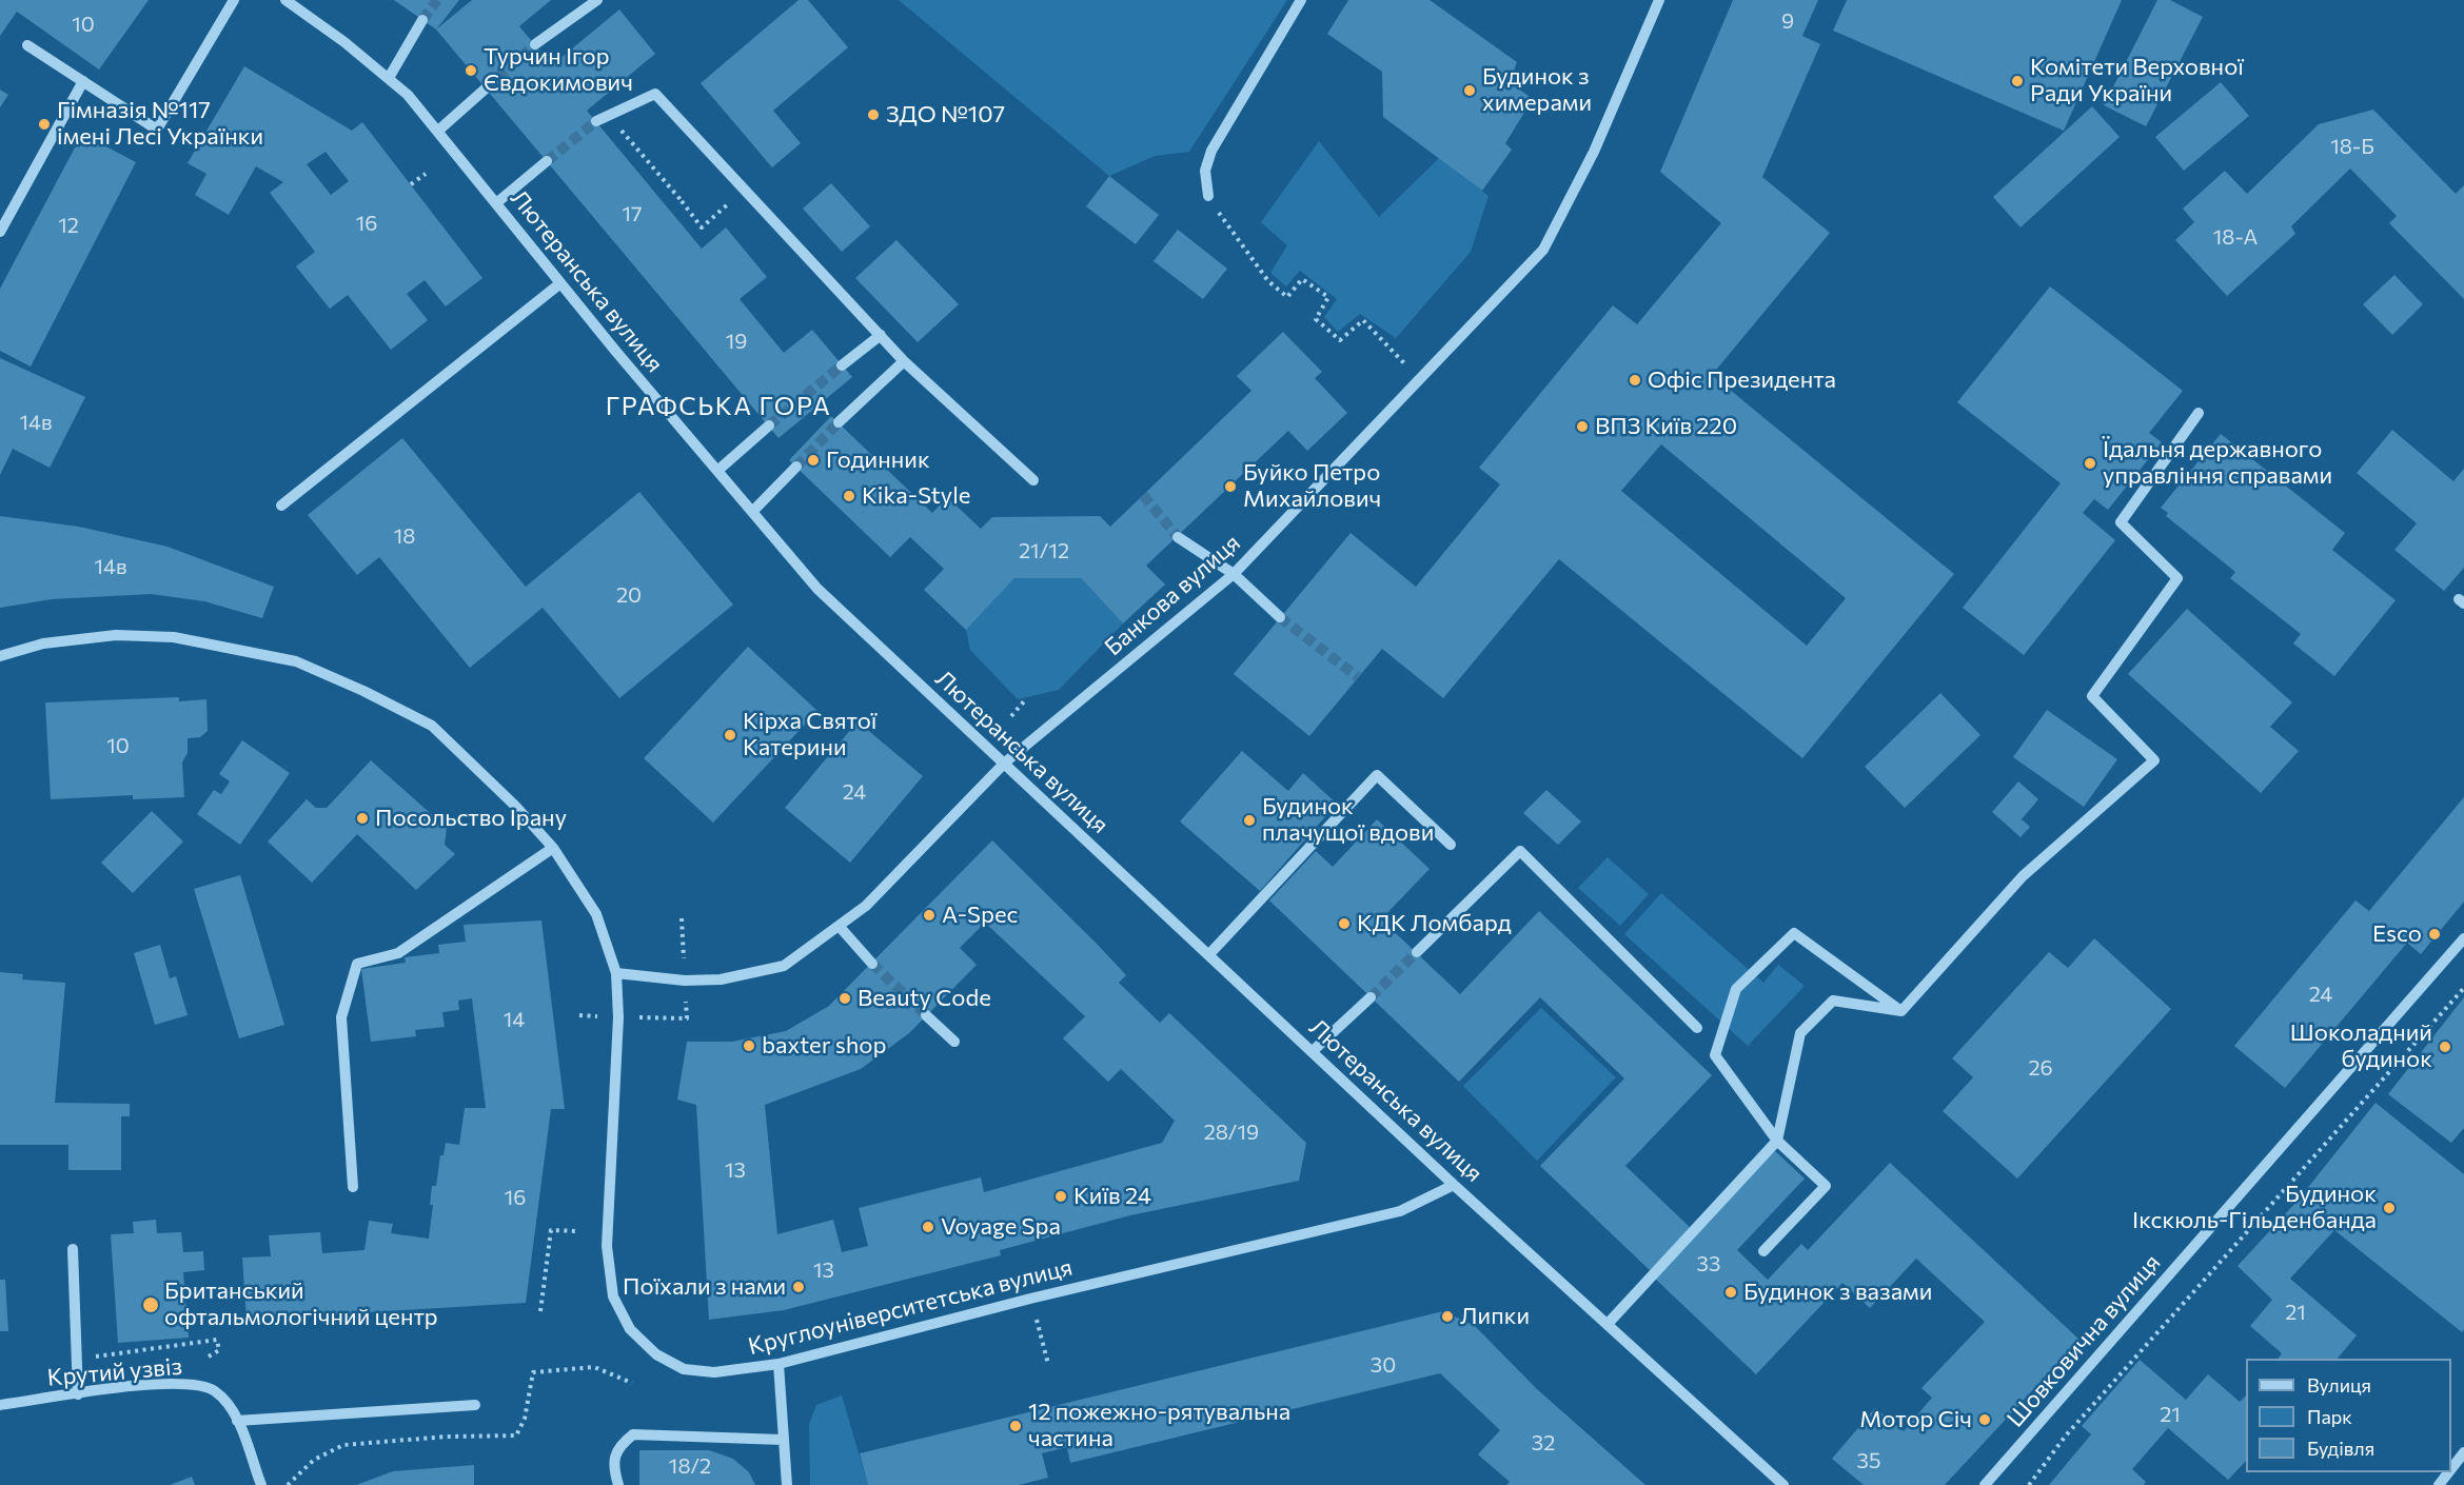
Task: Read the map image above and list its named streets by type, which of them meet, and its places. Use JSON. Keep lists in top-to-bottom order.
{
  "streets": {
    "street": [
      "Лютеранська вулиця",
      "Банкова вулиця",
      "Круглоуніверситетська вулиця",
      "Шовковична вулиця",
      "Крутий узвіз"
    ]
  },
  "crossings": [
    ["Лютеранська вулиця", "Банкова вулиця"],
    ["Лютеранська вулиця", "Круглоуніверситетська вулиця"],
    ["Банкова вулиця", "Круглоуніверситетська вулиця"]
  ],
  "districts": ["ГРАФСЬКА ГОРА"],
  "places": [
    "Турчин Ігор Євдокимович",
    "Комітети Верховної Ради України",
    "Будинок з химерами",
    "ЗДО №107",
    "Гімназія №117 імені Лесі Українки",
    "Офіс Президента",
    "ВПЗ Київ 220",
    "Годинник",
    "Їдальня державного управління справами",
    "Буйко Петро Михайлович",
    "Kika-Style",
    "Кірха Святої Катерини",
    "Посольство Ірану",
    "Будинок плачущої вдови",
    "A-Spec",
    "КДК Ломбард",
    "Esco",
    "Beauty Code",
    "baxter shop",
    "Шоколадний будинок",
    "Київ 24",
    "Будинок Ікскюль-Гільденбанда",
    "Voyage Spa",
    "Поїхали з нами",
    "Будинок з вазами",
    "Британський офтальмологічний центр",
    "Липки",
    "Мотор Січ",
    "12 пожежно-рятувальна частина"
  ],
  "house_numbers": [
    "9",
    "10",
    "18-Б",
    "17",
    "16",
    "12",
    "18-А",
    "19",
    "14в",
    "18",
    "21/12",
    "14в",
    "20",
    "10",
    "24",
    "24",
    "14",
    "26",
    "28/19",
    "13",
    "16",
    "33",
    "13",
    "21",
    "30",
    "21",
    "32",
    "35",
    "18/2"
  ],
  "legend": ["Вулиця", "Парк", "Будівля"]
}
